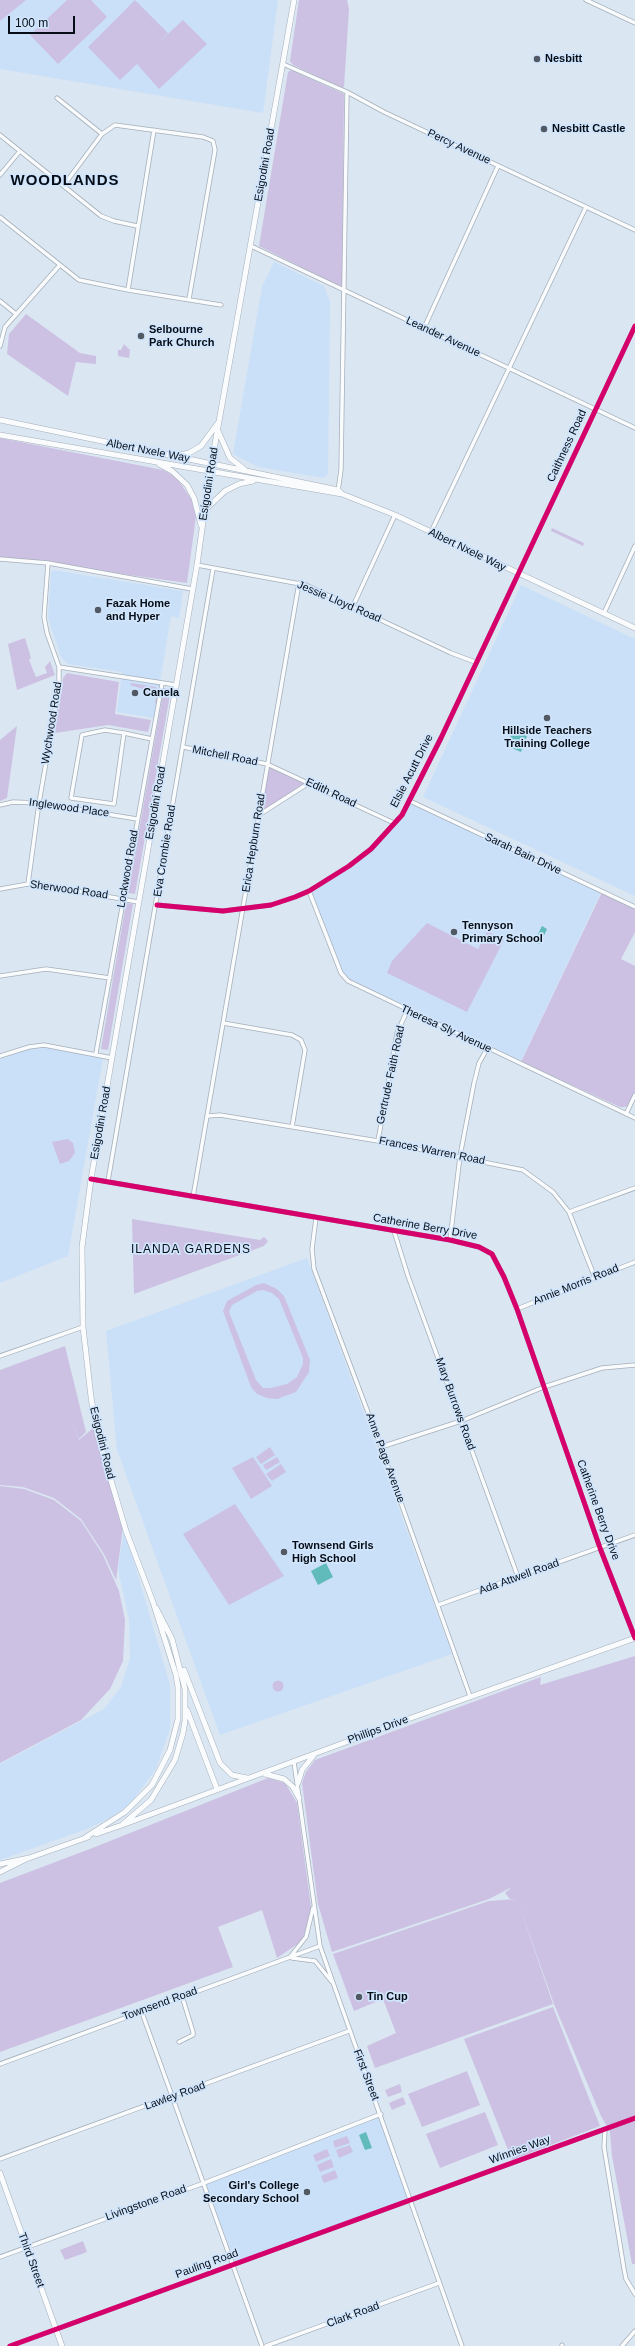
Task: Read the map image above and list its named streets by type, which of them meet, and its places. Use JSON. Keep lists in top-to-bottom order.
{
  "streets": {
    "main road": [
      "Esigodini Road",
      "Albert Nxele Way",
      "Phillips Drive",
      "Third Street"
    ],
    "street": [
      "Percy Avenue",
      "Leander Avenue",
      "Caithness Road",
      "Jessie Lloyd Road",
      "Wychwood Road",
      "Mitchell Road",
      "Elsie Acutt Drive",
      "Edith Road",
      "Inglewood Place",
      "Erica Hepburn Road",
      "Eva Crombie Road",
      "Sarah Bain Drive",
      "Lockwood Road",
      "Sherwood Road",
      "Theresa Sly Avenue",
      "Gertrude Faith Road",
      "Frances Warren Road",
      "Catherine Berry Drive",
      "Annie Morris Road",
      "Mary Burrows Road",
      "Anne Page Avenue",
      "Ada Attwell Road",
      "Townsend Road",
      "First Street",
      "Lawley Road",
      "Winnies Way",
      "Livingstone Road",
      "Pauling Road",
      "Clark Road"
    ]
  },
  "crossings": [
    ["Percy Avenue", "Esigodini Road"],
    ["Esigodini Road", "Leander Avenue"],
    ["Esigodini Road", "Albert Nxele Way"],
    ["Esigodini Road", "Jessie Lloyd Road"],
    ["Esigodini Road", "Sherwood Road"],
    ["Esigodini Road", "Catherine Berry Drive"],
    ["Esigodini Road", "Phillips Drive"],
    ["Leander Avenue", "Caithness Road"],
    ["Caithness Road", "Albert Nxele Way"],
    ["Caithness Road", "Elsie Acutt Drive"],
    ["Albert Nxele Way", "Elsie Acutt Drive"],
    ["Jessie Lloyd Road", "Elsie Acutt Drive"],
    ["Jessie Lloyd Road", "Erica Hepburn Road"],
    ["Jessie Lloyd Road", "Eva Crombie Road"],
    ["Wychwood Road", "Inglewood Place"],
    ["Wychwood Road", "Sherwood Road"],
    ["Mitchell Road", "Edith Road"],
    ["Mitchell Road", "Erica Hepburn Road"],
    ["Mitchell Road", "Eva Crombie Road"],
    ["Elsie Acutt Drive", "Edith Road"],
    ["Elsie Acutt Drive", "Erica Hepburn Road"],
    ["Elsie Acutt Drive", "Eva Crombie Road"],
    ["Elsie Acutt Drive", "Sarah Bain Drive"],
    ["Elsie Acutt Drive", "Theresa Sly Avenue"],
    ["Edith Road", "Erica Hepburn Road"],
    ["Inglewood Place", "Lockwood Road"],
    ["Erica Hepburn Road", "Frances Warren Road"],
    ["Erica Hepburn Road", "Catherine Berry Drive"],
    ["Eva Crombie Road", "Catherine Berry Drive"],
    ["Lockwood Road", "Sherwood Road"],
    ["Theresa Sly Avenue", "Gertrude Faith Road"],
    ["Gertrude Faith Road", "Frances Warren Road"],
    ["Frances Warren Road", "Annie Morris Road"],
    ["Catherine Berry Drive", "Annie Morris Road"],
    ["Catherine Berry Drive", "Mary Burrows Road"],
    ["Catherine Berry Drive", "Anne Page Avenue"],
    ["Catherine Berry Drive", "Ada Attwell Road"],
    ["Catherine Berry Drive", "Phillips Drive"],
    ["Mary Burrows Road", "Ada Attwell Road"],
    ["Anne Page Avenue", "Ada Attwell Road"],
    ["Anne Page Avenue", "Phillips Drive"],
    ["Phillips Drive", "First Street"],
    ["Townsend Road", "First Street"],
    ["First Street", "Lawley Road"],
    ["First Street", "Winnies Way"],
    ["First Street", "Livingstone Road"],
    ["First Street", "Pauling Road"],
    ["First Street", "Clark Road"],
    ["Winnies Way", "Pauling Road"],
    ["Livingstone Road", "Third Street"],
    ["Third Street", "Pauling Road"]
  ],
  "districts": ["WOODLANDS", "ILANDA GARDENS"],
  "places": [
    "Nesbitt",
    "Nesbitt Castle",
    "Selbourne Park Church",
    "Fazak Home and Hyper",
    "Canela",
    "Hillside Teachers Training College",
    "Tennyson Primary School",
    "Townsend Girls High School",
    "Tin Cup",
    "Girl's College Secondary School"
  ],
  "scale_bar": "100 m"
}
